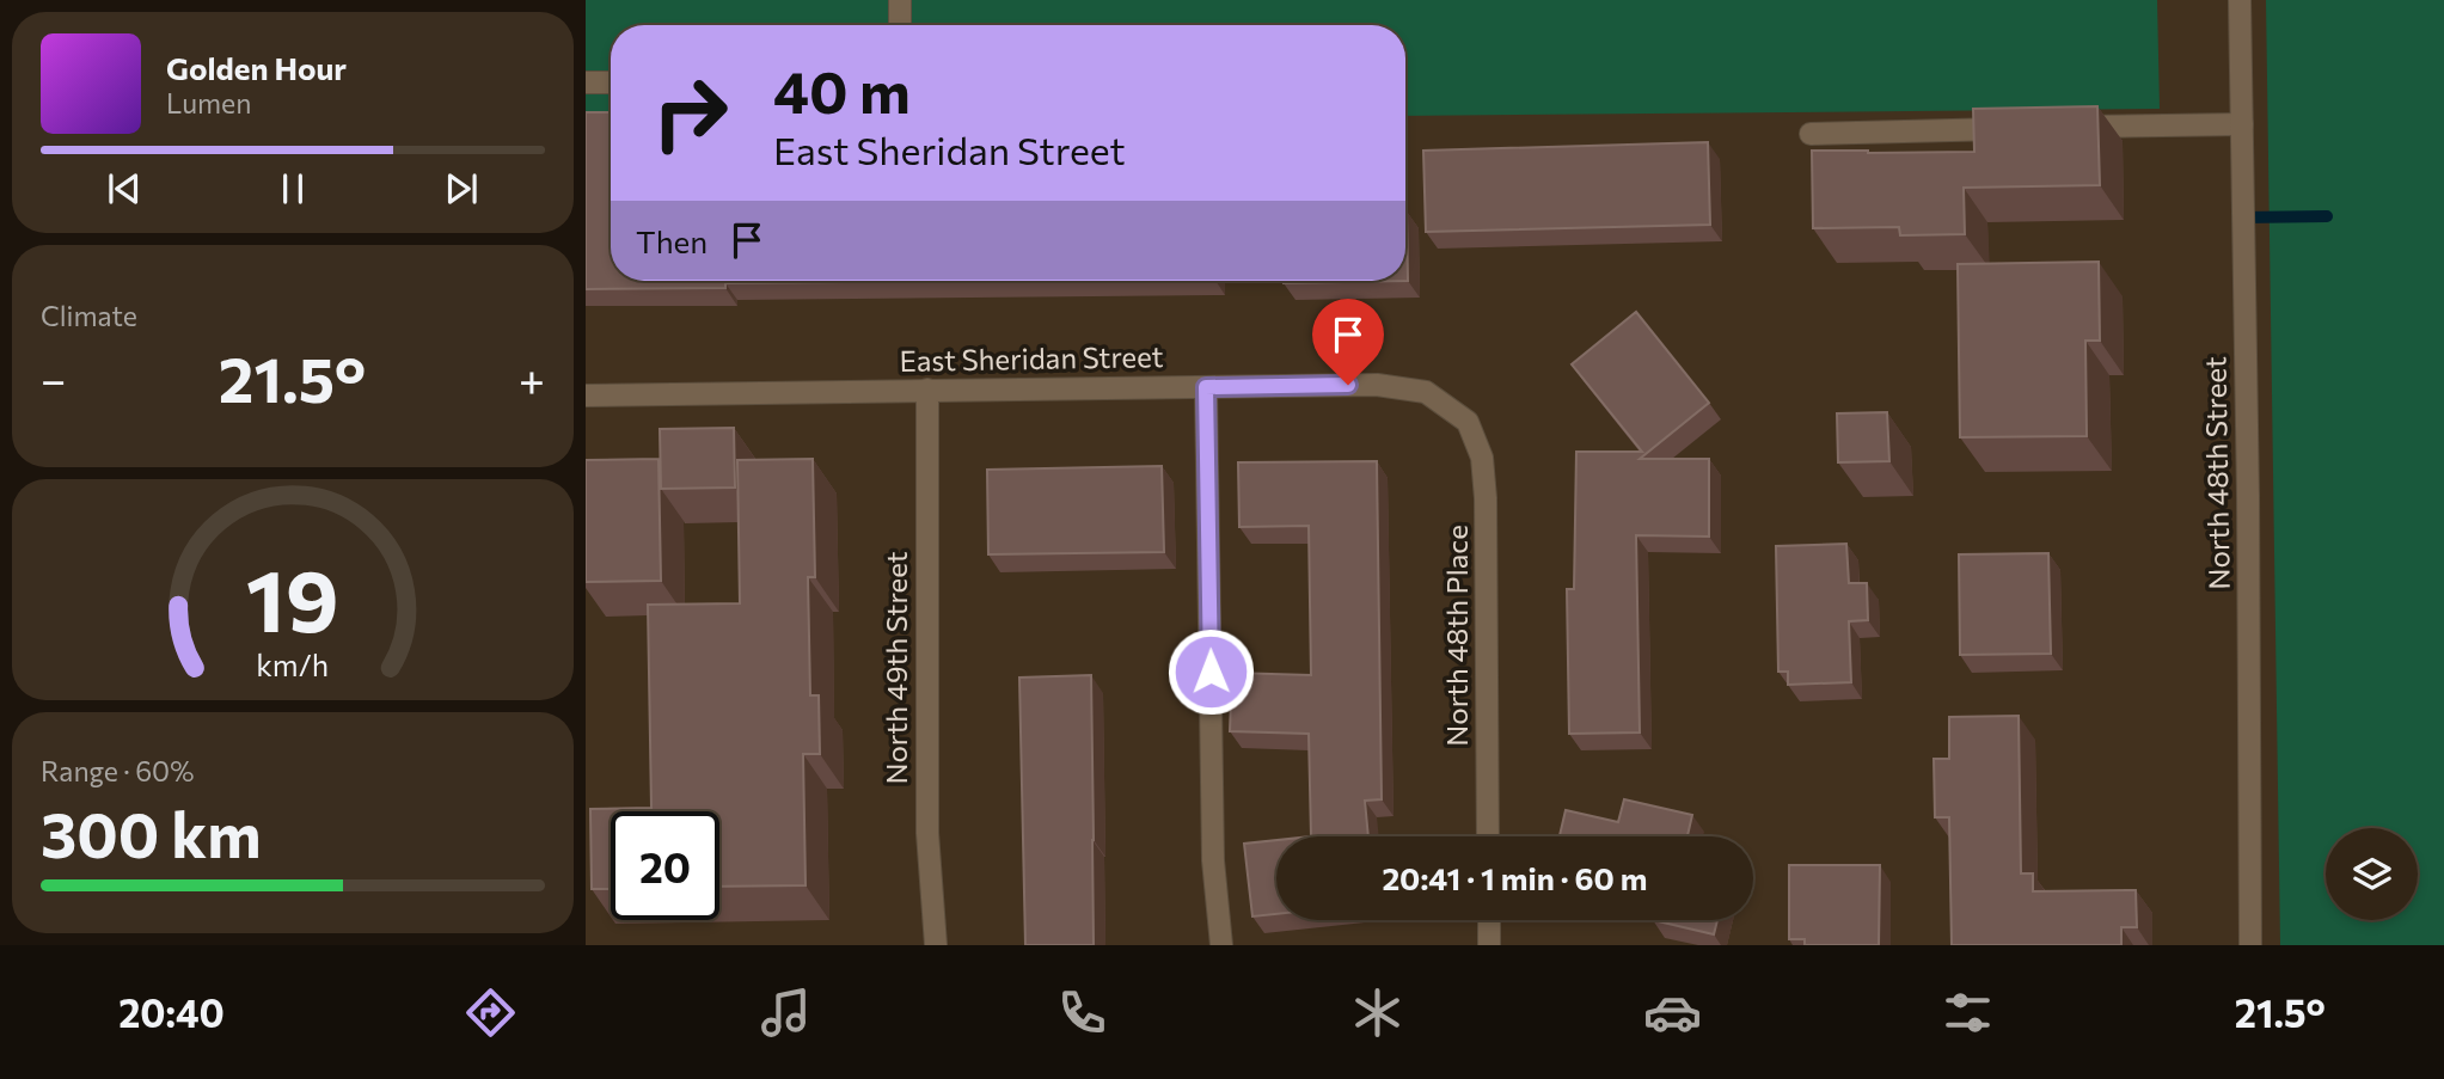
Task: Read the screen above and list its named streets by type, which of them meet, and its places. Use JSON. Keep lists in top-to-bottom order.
{
  "streets": {
    "street": [
      "East Sheridan Street",
      "North 48th Street",
      "North 48th Place",
      "North 49th Street"
    ]
  },
  "crossings": [
    ["East Sheridan Street", "North 48th Place"],
    ["East Sheridan Street", "North 49th Street"]
  ],
  "page": {
    "turn": ["40 m", "East Sheridan Street"],
    "song": ["Golden Hour", "Lumen"],
    "then": "Then",
    "tile": [
      "Climate",
      ["Range · 60%", "300 km"]
    ],
    "heat": ["−", "21.5°", "+"],
    "limit": "20",
    "trip": "20:41 · 1 min · 60 m",
    "tabs": ["20:40", "21.5°"],
    "gauge": ["19", "km/h"]
  }
}
